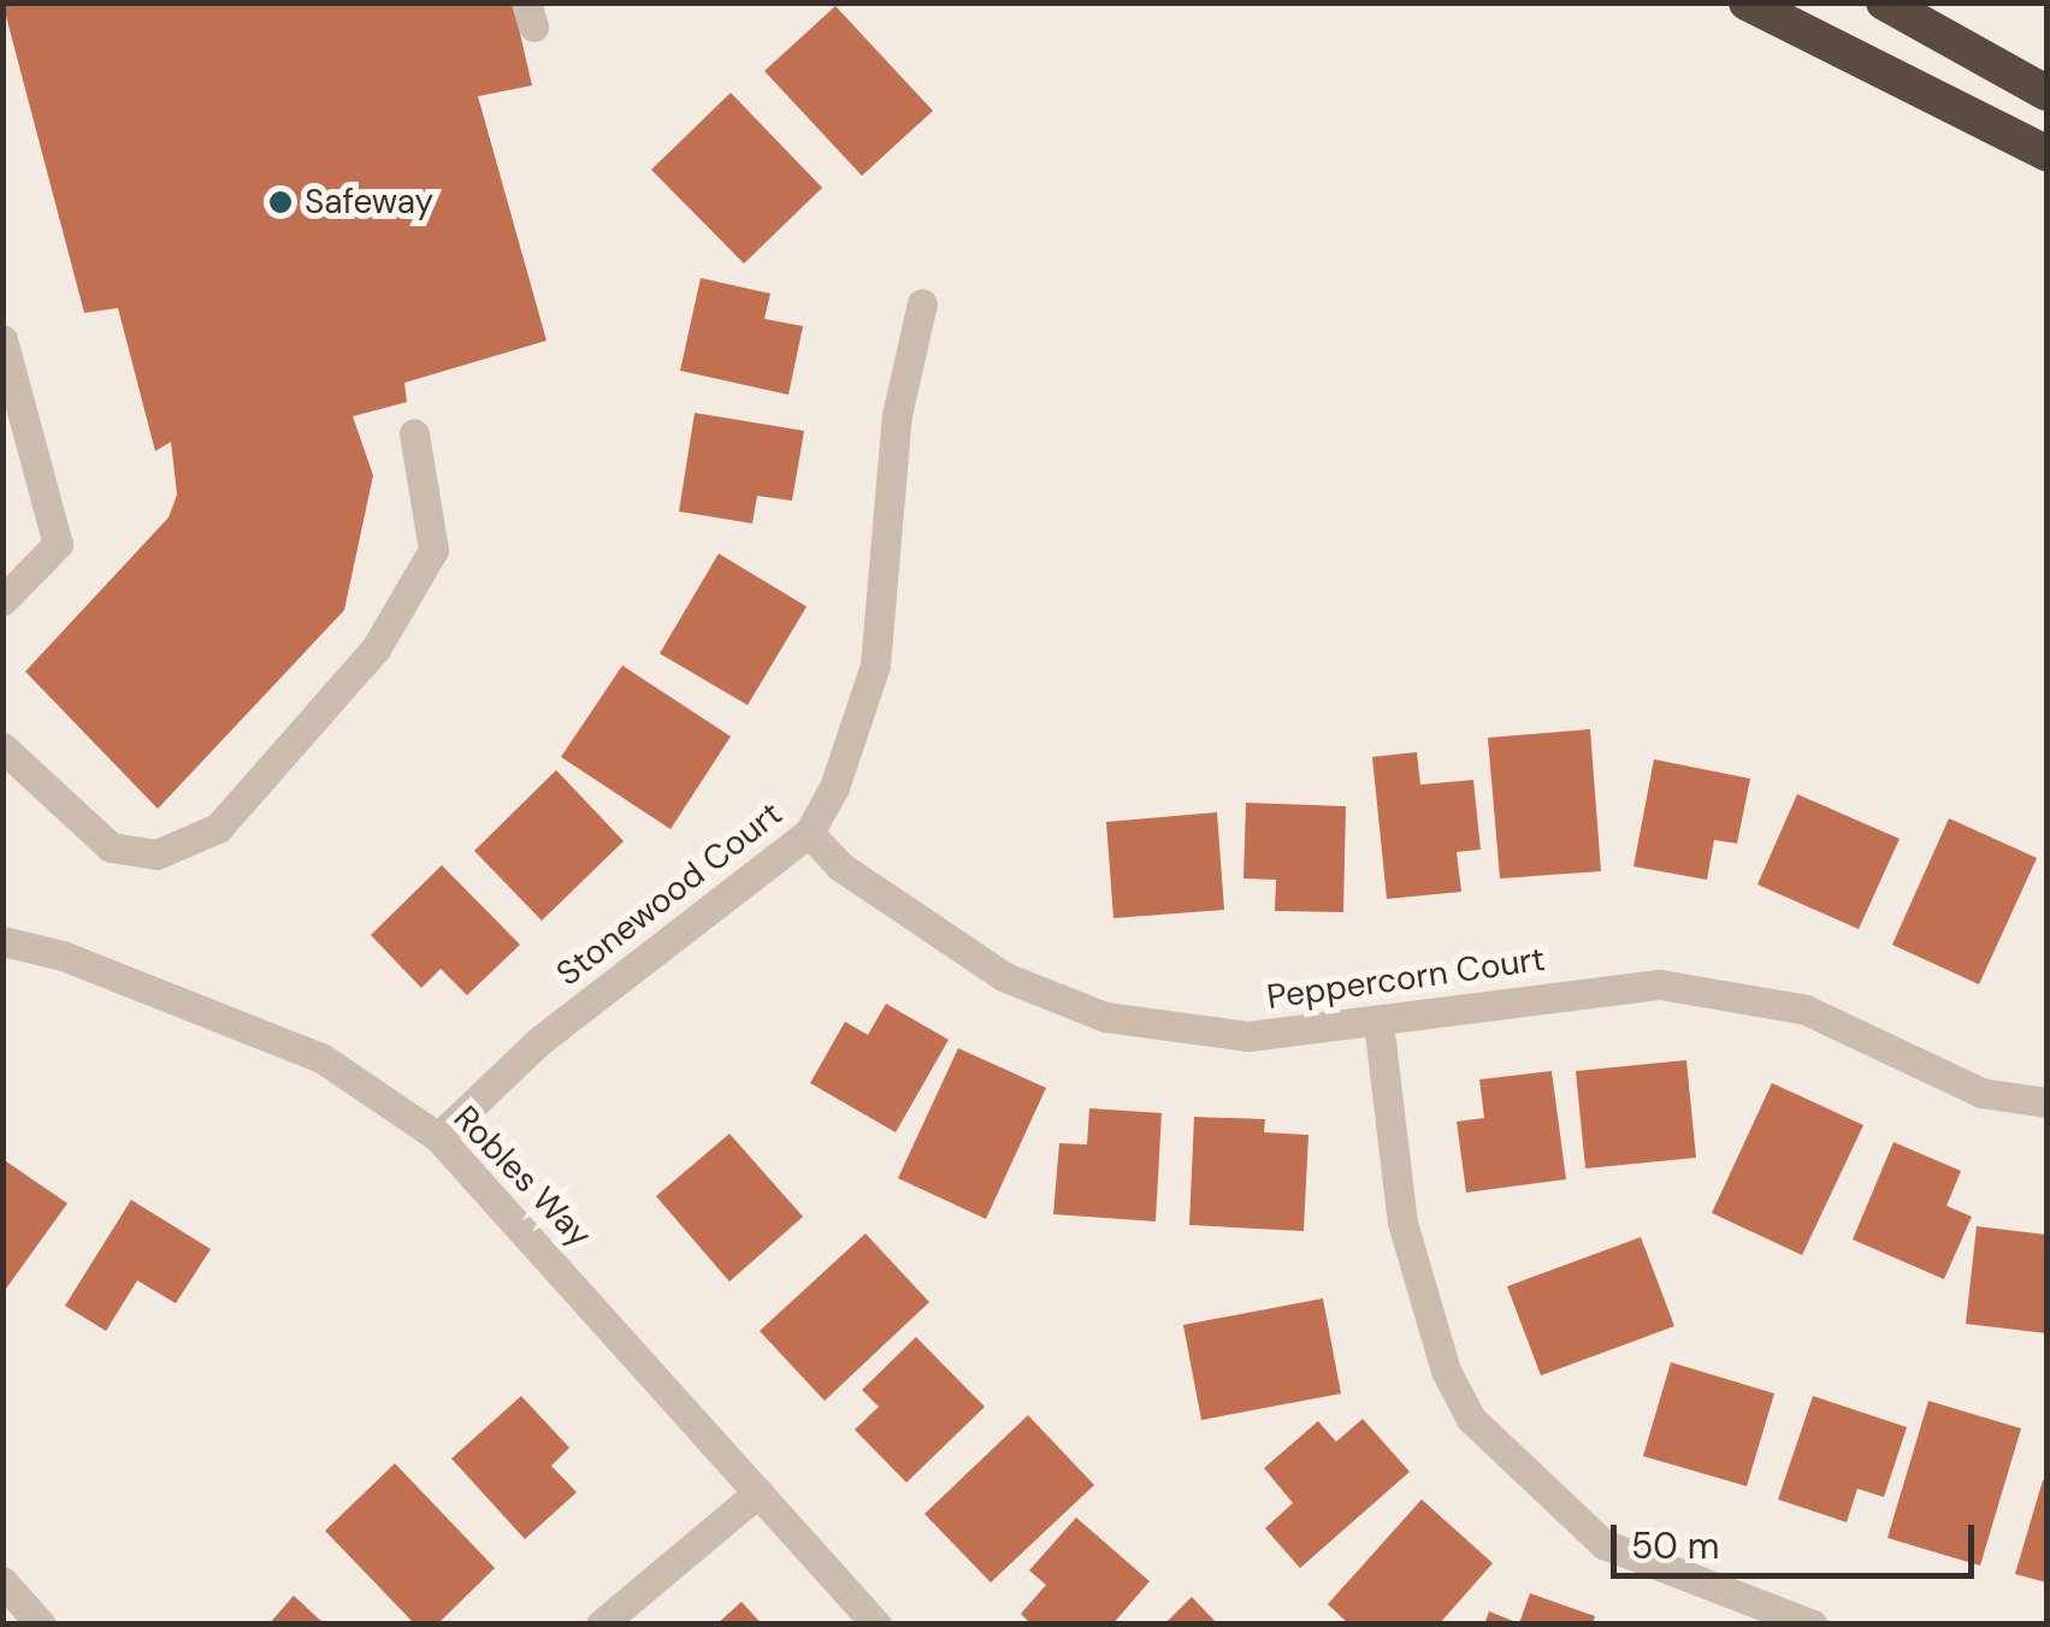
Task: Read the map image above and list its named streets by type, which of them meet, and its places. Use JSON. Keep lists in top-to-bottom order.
{
  "streets": {
    "street": ["Stonewood Court", "Peppercorn Court", "Robles Way"]
  },
  "crossings": [
    ["Stonewood Court", "Peppercorn Court"],
    ["Stonewood Court", "Robles Way"]
  ],
  "places": ["Safeway"],
  "scale_bar": "50 m"
}
